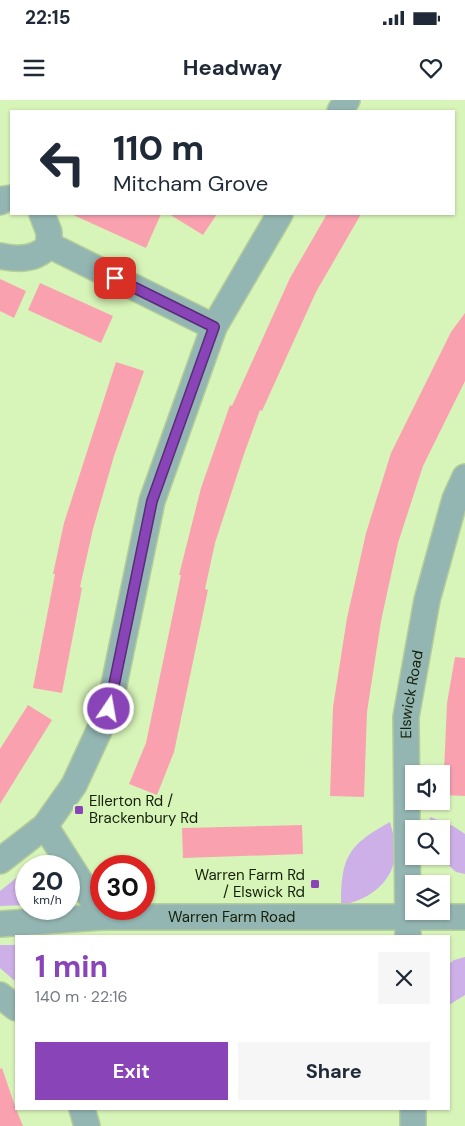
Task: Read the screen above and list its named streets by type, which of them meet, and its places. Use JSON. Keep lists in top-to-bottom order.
{
  "streets": {
    "street": ["Elswick Road", "Warren Farm Road"]
  },
  "crossings": [
    ["Elswick Road", "Warren Farm Road"]
  ],
  "places": {
    "transit": ["Ellerton Rd / Brackenbury Rd", "Warren Farm Rd / Elswick Rd"]
  },
  "page": {
    "status": "22:15",
    "header": "Headway",
    "turn": ["110 m", "Mitcham Grove"],
    "speed": "20 km/h",
    "limit": "30",
    "heading": ["1 min", "140 m · 22:16"],
    "buttons": ["Exit", "Share"]
  }
}
